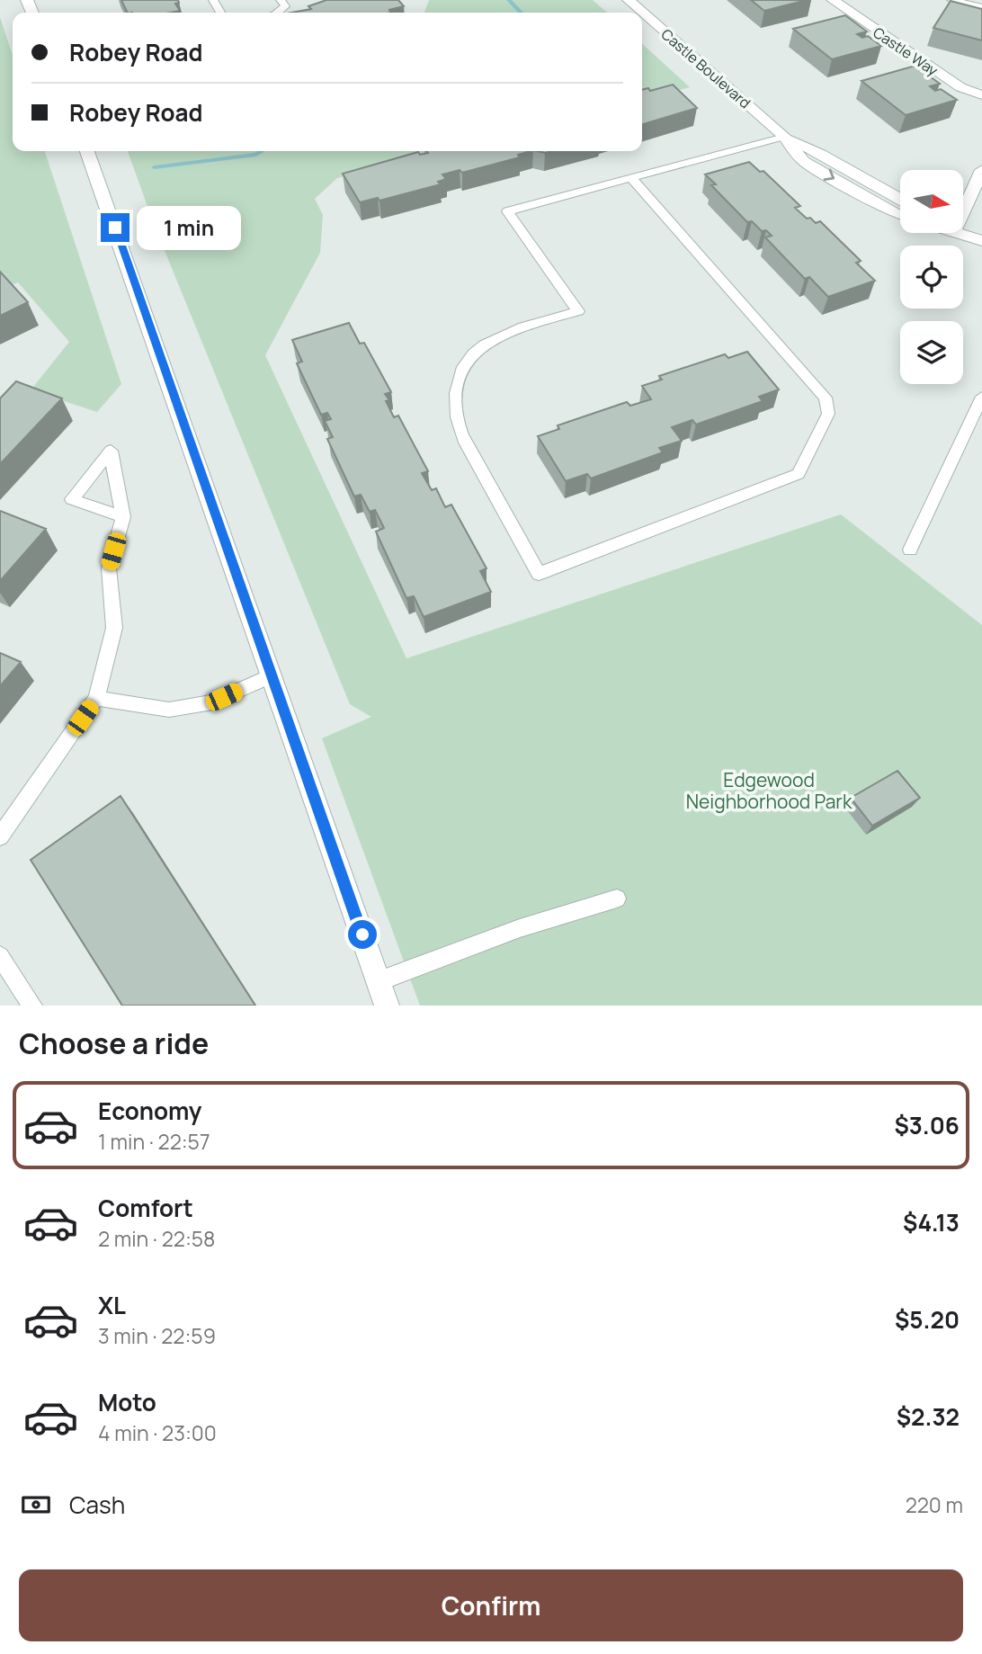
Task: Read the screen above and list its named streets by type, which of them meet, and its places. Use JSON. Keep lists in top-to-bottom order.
{
  "streets": {
    "street": ["Castle Way", "Castle Boulevard"]
  },
  "parks": ["Edgewood Neighborhood Park"],
  "north": "right",
  "page": {
    "banner": ["Robey Road", "Robey Road"],
    "bubble": "1 min",
    "heading": "Choose a ride",
    "list": [
      {
        "name": "Economy",
        "note": "1 min · 22:57",
        "value": "$3.06"
      },
      {
        "name": "Comfort",
        "note": "2 min · 22:58",
        "value": "$4.13"
      },
      {
        "name": "XL",
        "note": "3 min · 22:59",
        "value": "$5.20"
      },
      {
        "name": "Moto",
        "note": "4 min · 23:00",
        "value": "$2.32"
      }
    ],
    "pay": ["Cash", "220 m"],
    "buttons": "Confirm"
  }
}
